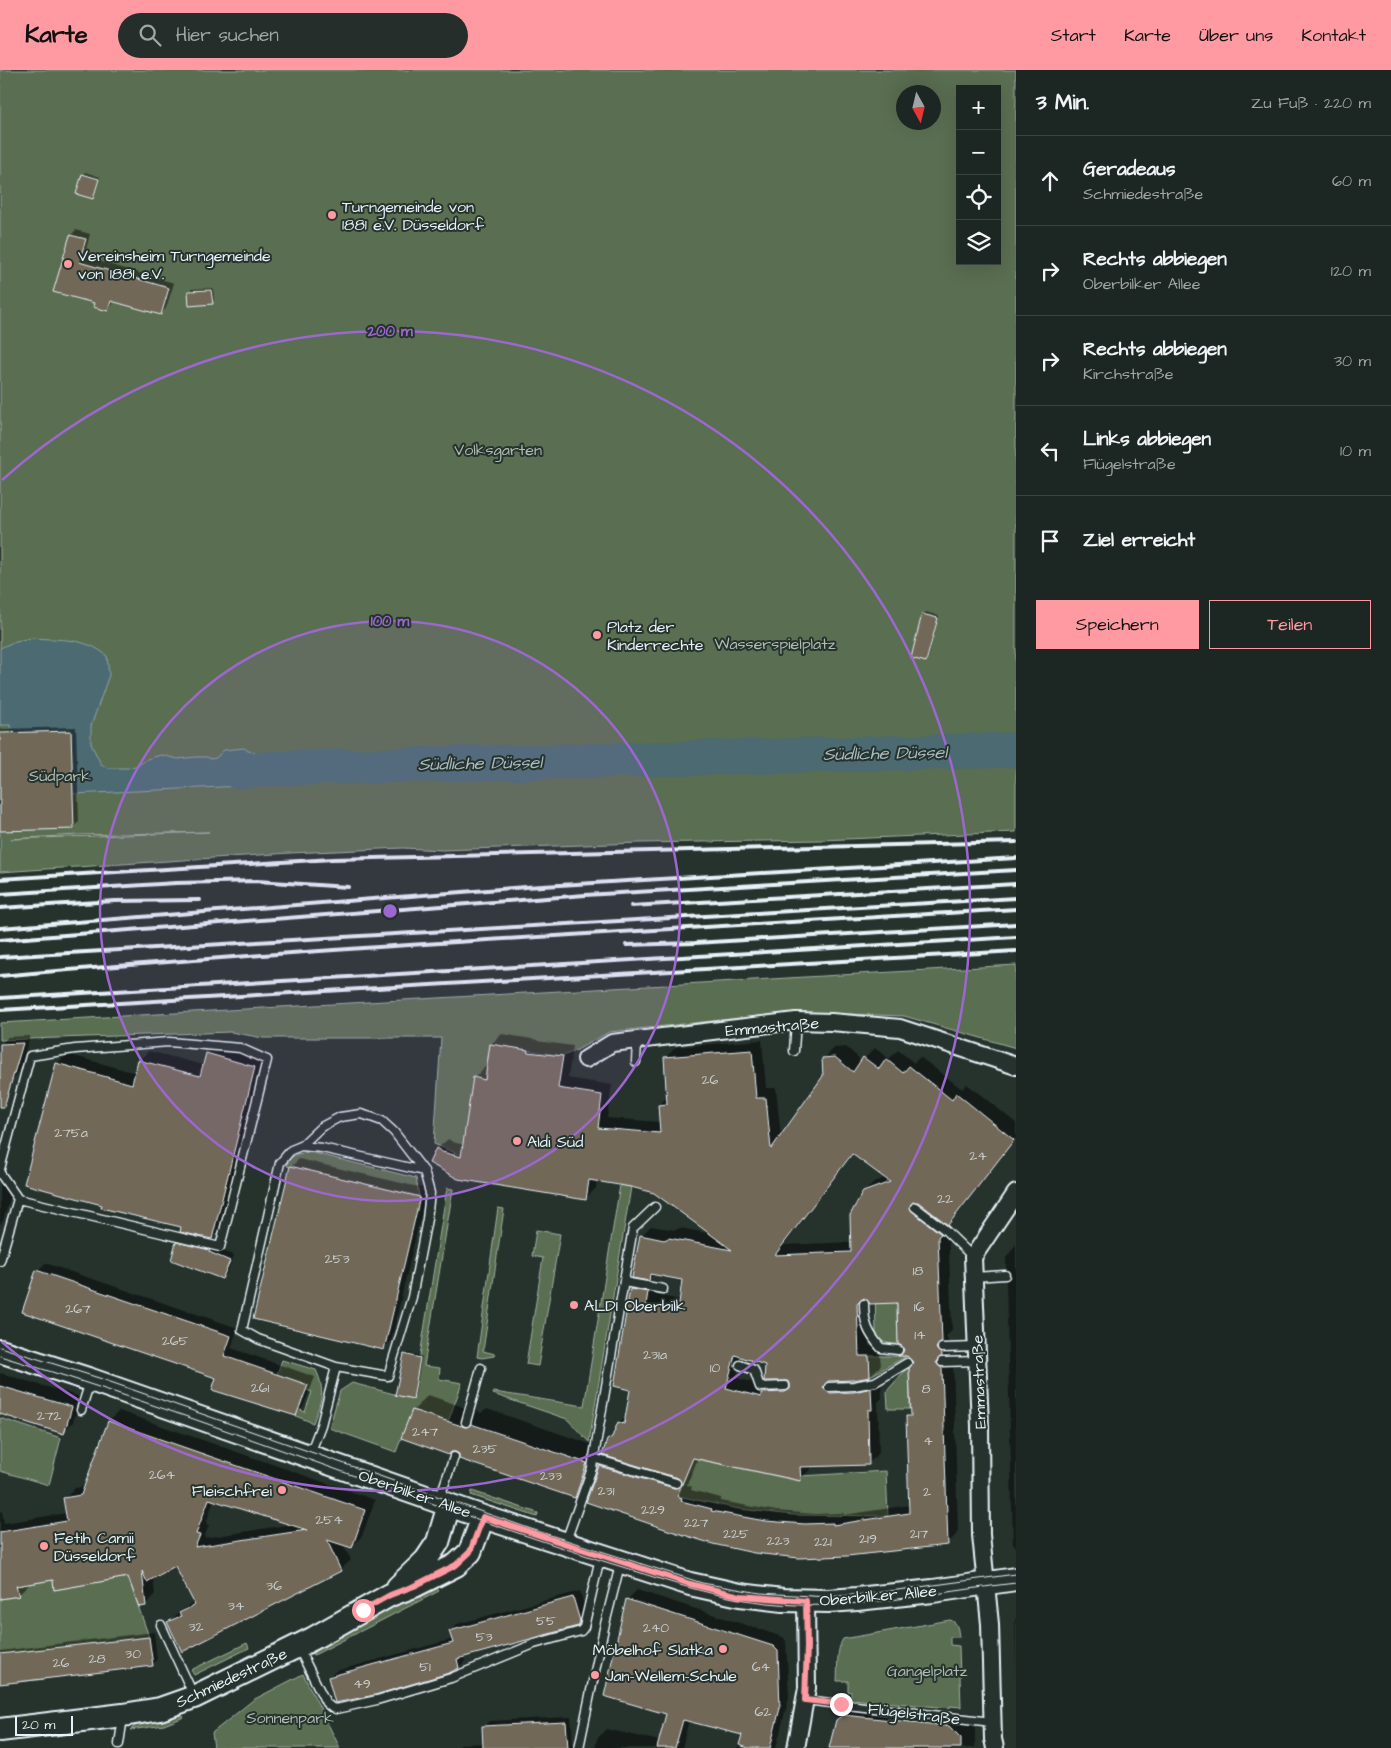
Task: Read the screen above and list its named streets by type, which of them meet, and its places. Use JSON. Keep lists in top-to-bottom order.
{
  "streets": {
    "main road": ["Oberbilker Allee", "Schmiedestraße"],
    "street": ["Emmastraße"],
    "lane": ["Flügelstraße"]
  },
  "crossings": [
    ["Emmastraße", "Oberbilker Allee"],
    ["Oberbilker Allee", "Schmiedestraße"]
  ],
  "water": ["Südliche Düssel"],
  "parks": [
    "Volksgarten",
    "Wasserspielplatz",
    "Südpark",
    "Gangelplatz",
    "Sonnenpark"
  ],
  "places": [
    "Turngemeinde von 1881 e.V. Düsseldorf",
    "Vereinsheim Turngemeinde von 1881 e.V.",
    "Platz der Kinderrechte",
    "Aldi Süd",
    "ALDI Oberbilk",
    "Fleischfrei",
    "Fetih Camii Düsseldorf",
    "Möbelhof Slatka",
    "Jan-Wellem-Schule"
  ],
  "house_numbers": [
    "26",
    "275a",
    "24",
    "22",
    "253",
    "18",
    "16",
    "267",
    "14",
    "265",
    "231a",
    "10",
    "261",
    "8",
    "272",
    "247",
    "4",
    "235",
    "264",
    "233",
    "231",
    "2",
    "229",
    "254",
    "227",
    "225",
    "217",
    "219",
    "223",
    "221",
    "36",
    "34",
    "55",
    "32",
    "240",
    "53",
    "30",
    "28",
    "26",
    "51",
    "64",
    "49",
    "62"
  ],
  "scale_bar": "20 m",
  "north": "bottom",
  "page": {
    "header": "Karte",
    "search": "Hier suchen",
    "nav": [
      "Start",
      "Karte",
      "Über uns",
      "Kontakt"
    ],
    "heading": ["3 Min.", "Zu Fuß · 220 m"],
    "map_buttons": ["+", "−"],
    "list": [
      ["Geradeaus", "Schmiedestraße", "60 m"],
      ["Rechts abbiegen", "Oberbilker Allee", "120 m"],
      ["Rechts abbiegen", "Kirchstraße", "30 m"],
      ["Links abbiegen", "Flügelstraße", "10 m"],
      "Ziel erreicht"
    ],
    "buttons": ["Speichern", "Teilen"],
    "scale": "20 m"
  },
  "rings": ["200 m", "100 m"]
}
